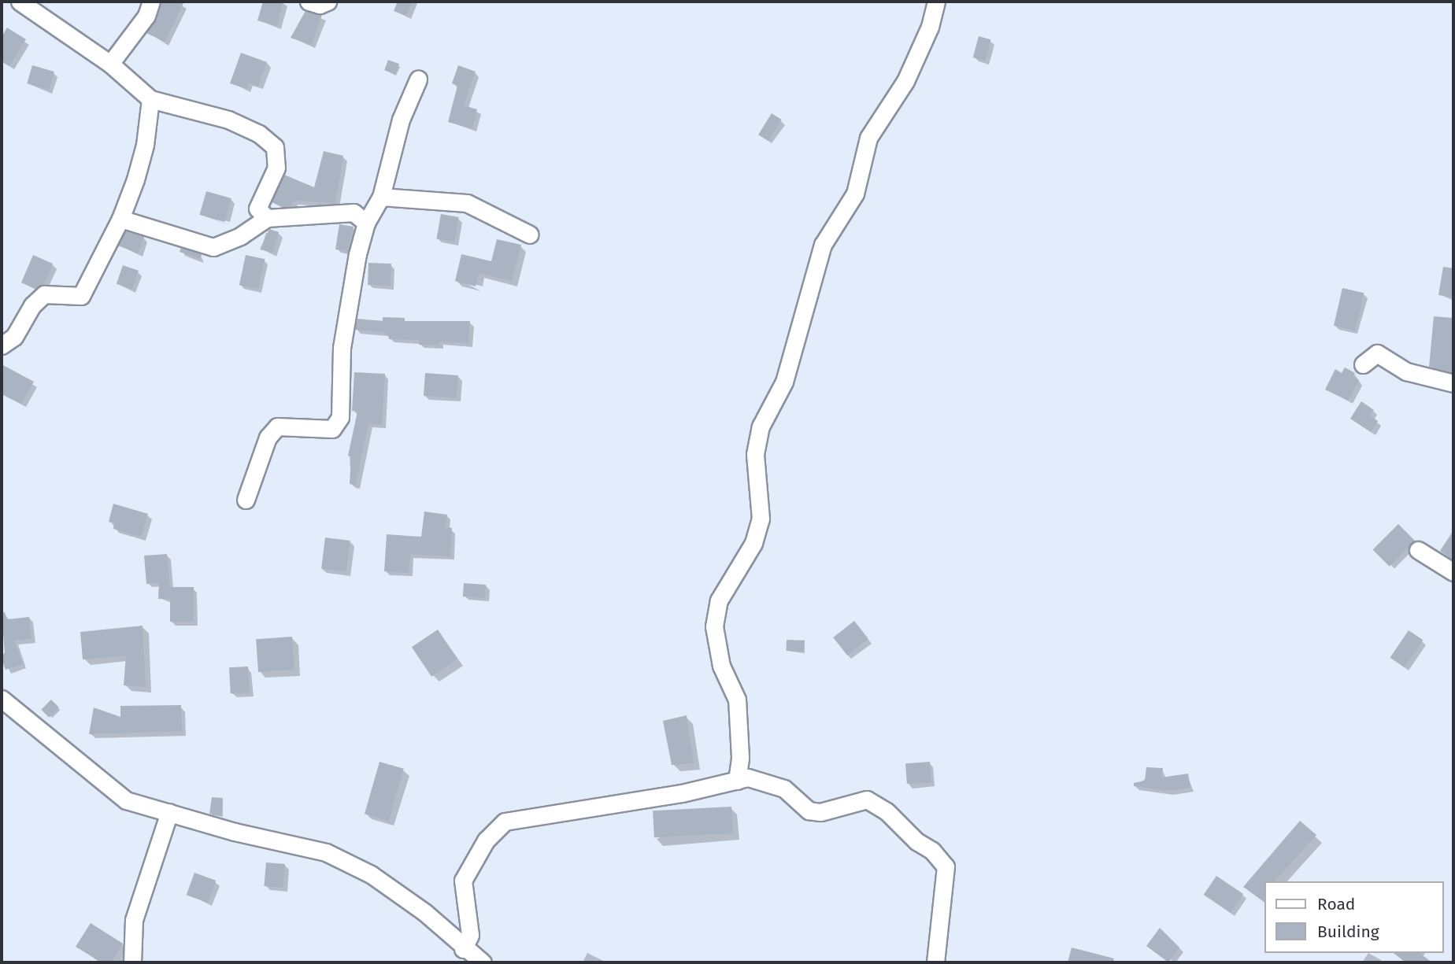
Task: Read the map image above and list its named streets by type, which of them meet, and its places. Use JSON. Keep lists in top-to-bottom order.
{
  "legend": ["Road", "Building"]
}
